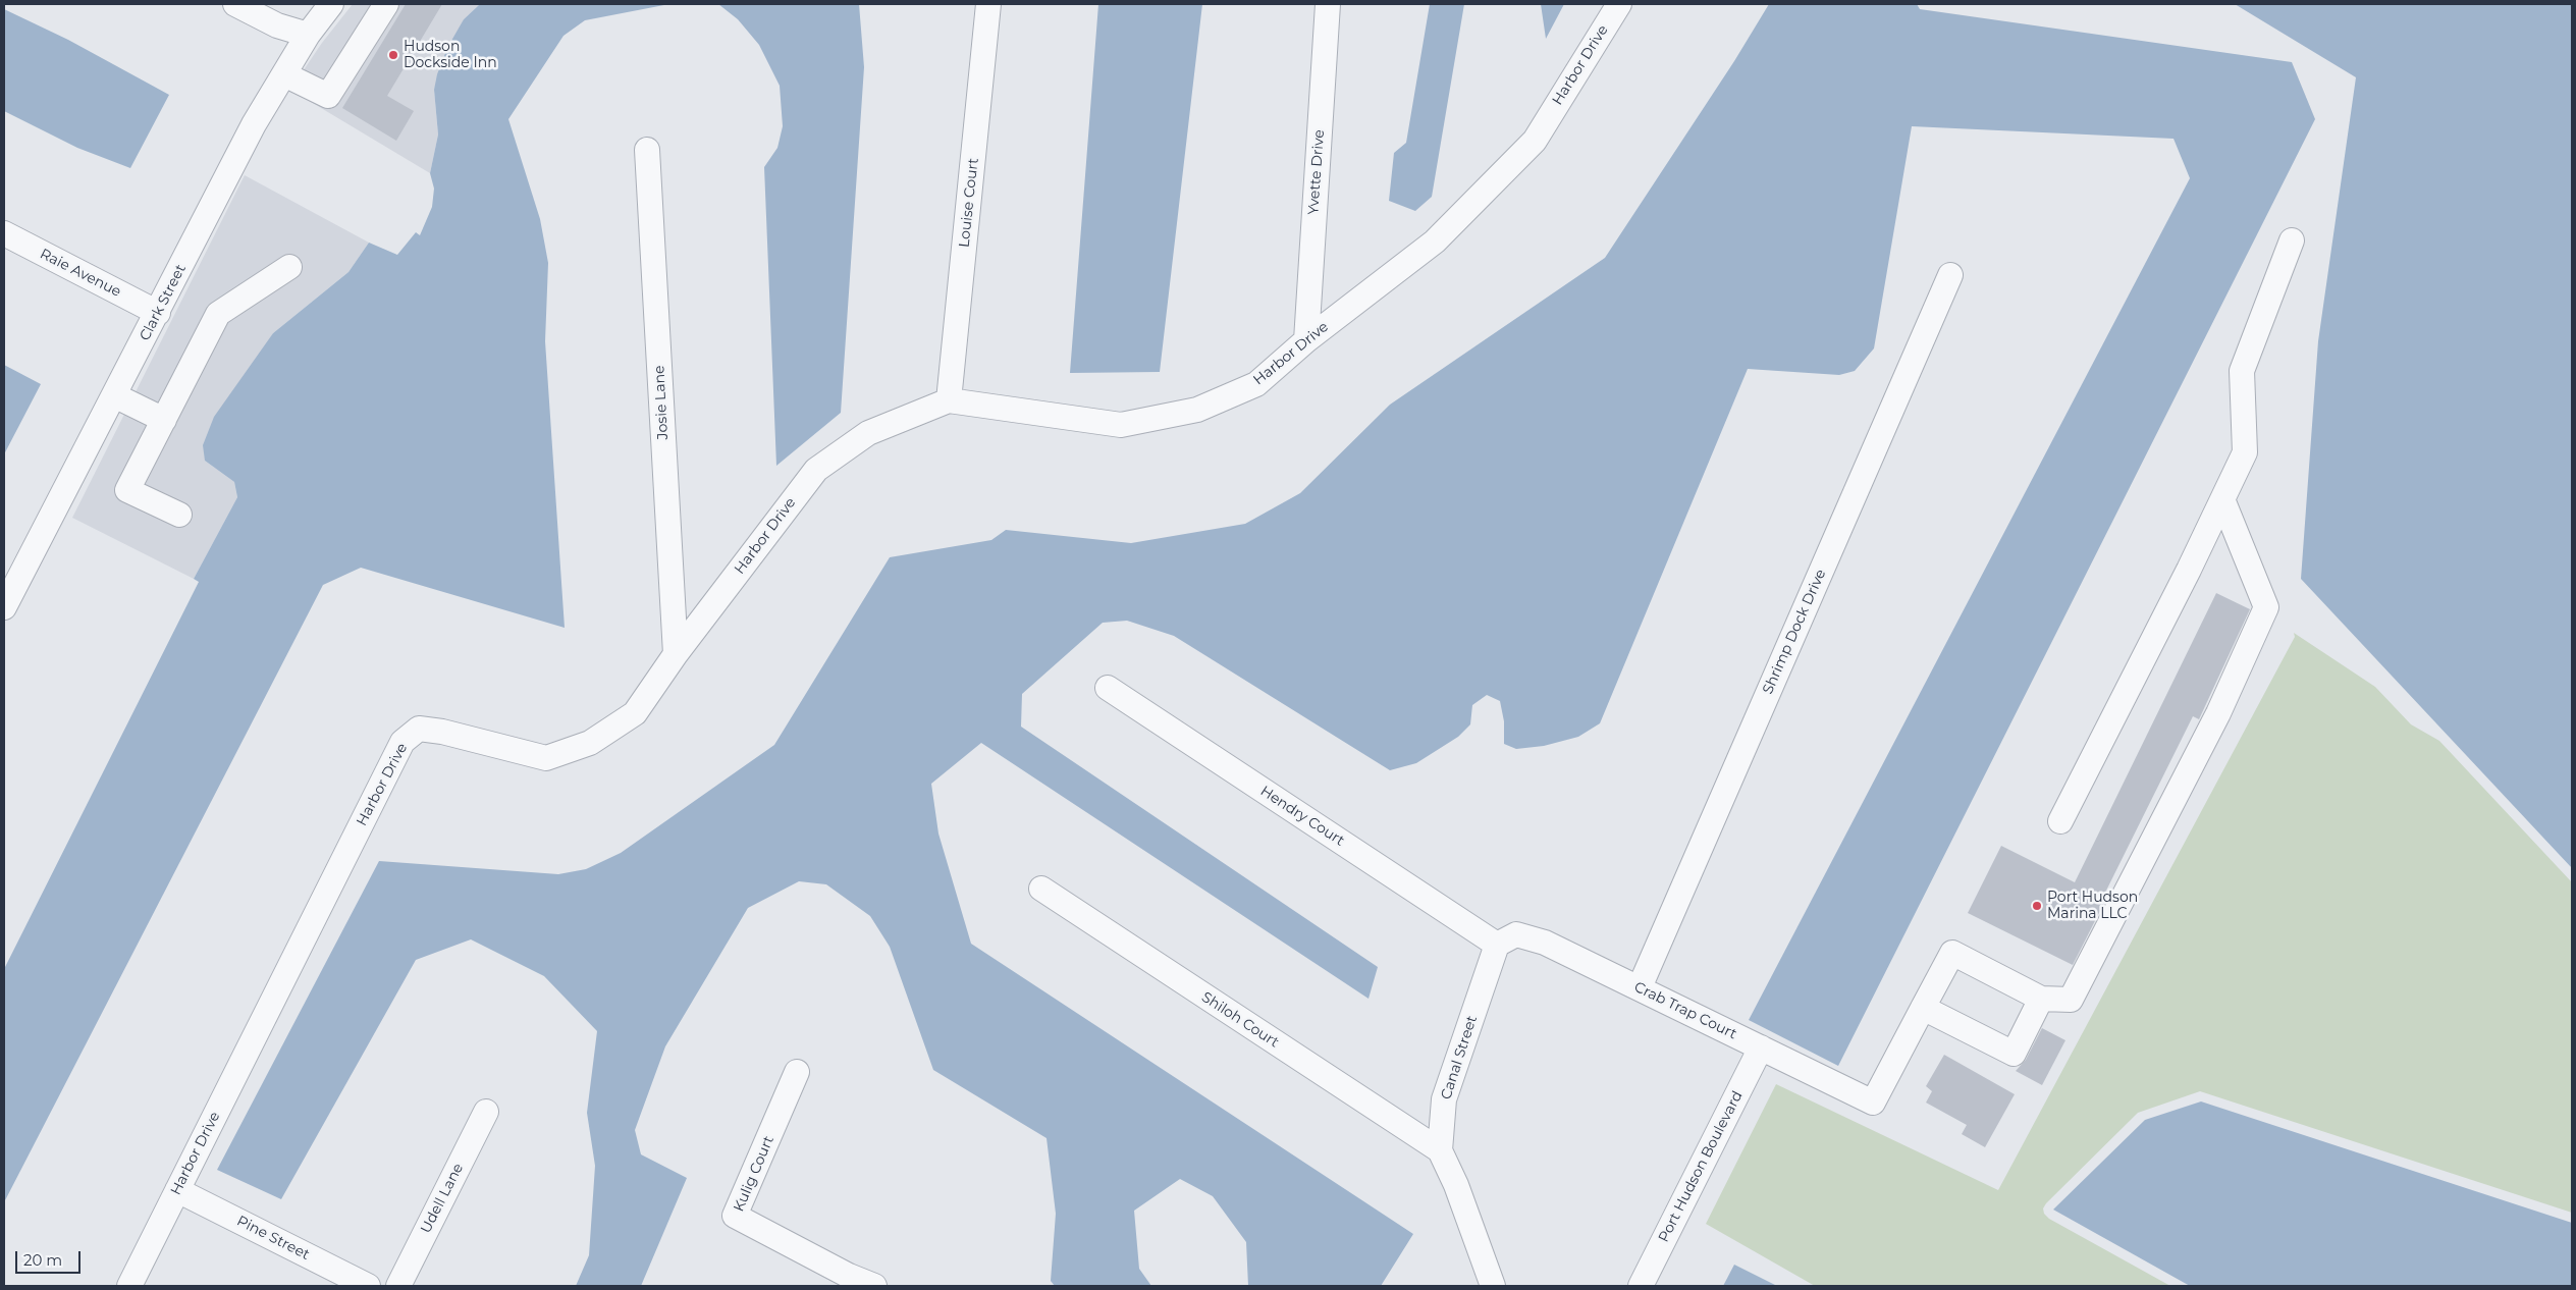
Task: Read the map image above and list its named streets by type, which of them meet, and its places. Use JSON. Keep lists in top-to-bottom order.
{
  "streets": {
    "street": [
      "Harbor Drive",
      "Yvette Drive",
      "Louise Court",
      "Raie Avenue",
      "Clark Street",
      "Josie Lane",
      "Shrimp Dock Drive",
      "Hendry Court",
      "Crab Trap Court",
      "Shiloh Court",
      "Canal Street",
      "Port Hudson Boulevard",
      "Kulig Court",
      "Udell Lane",
      "Pine Street"
    ]
  },
  "crossings": [
    ["Harbor Drive", "Yvette Drive"],
    ["Harbor Drive", "Louise Court"],
    ["Harbor Drive", "Josie Lane"],
    ["Harbor Drive", "Pine Street"],
    ["Raie Avenue", "Clark Street"],
    ["Shrimp Dock Drive", "Crab Trap Court"],
    ["Hendry Court", "Crab Trap Court"],
    ["Hendry Court", "Canal Street"],
    ["Crab Trap Court", "Canal Street"],
    ["Crab Trap Court", "Port Hudson Boulevard"],
    ["Shiloh Court", "Canal Street"]
  ],
  "places": ["Hudson Dockside Inn", "Port Hudson Marina LLC"],
  "scale_bar": "20 m"
}
